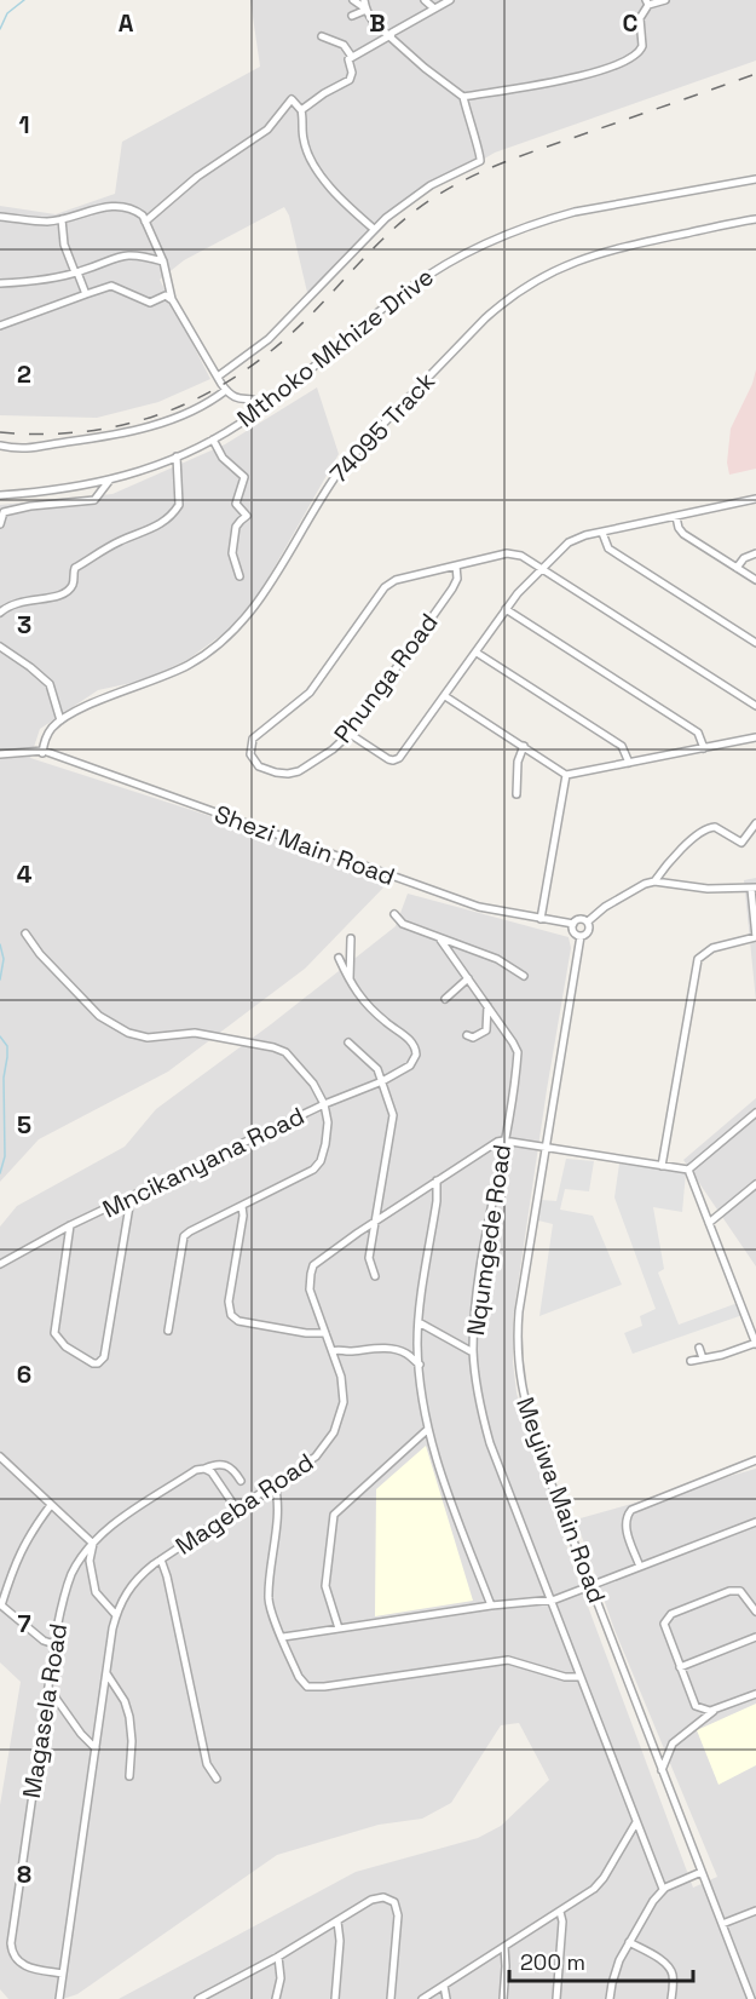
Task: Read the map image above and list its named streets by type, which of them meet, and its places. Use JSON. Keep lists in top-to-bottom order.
{
  "streets": {
    "street": [
      "Mthoko Mkhize Drive",
      "74095 Track",
      "Phunga Road",
      "Shezi Main Road",
      "Mncikanyana Road",
      "Nqumgede Road",
      "Meyiwa Main Road",
      "Mageba Road",
      "Magasela Road"
    ]
  },
  "crossings": [
    ["Shezi Main Road", "Meyiwa Main Road"],
    ["Nqumgede Road", "Mageba Road"],
    ["Mageba Road", "Magasela Road"]
  ],
  "scale_bar": "200 m",
  "grid": {
    "columns": ["A", "B", "C"],
    "rows": [
      "1",
      "2",
      "3",
      "4",
      "5",
      "6",
      "7",
      "8"
    ]
  }
}
